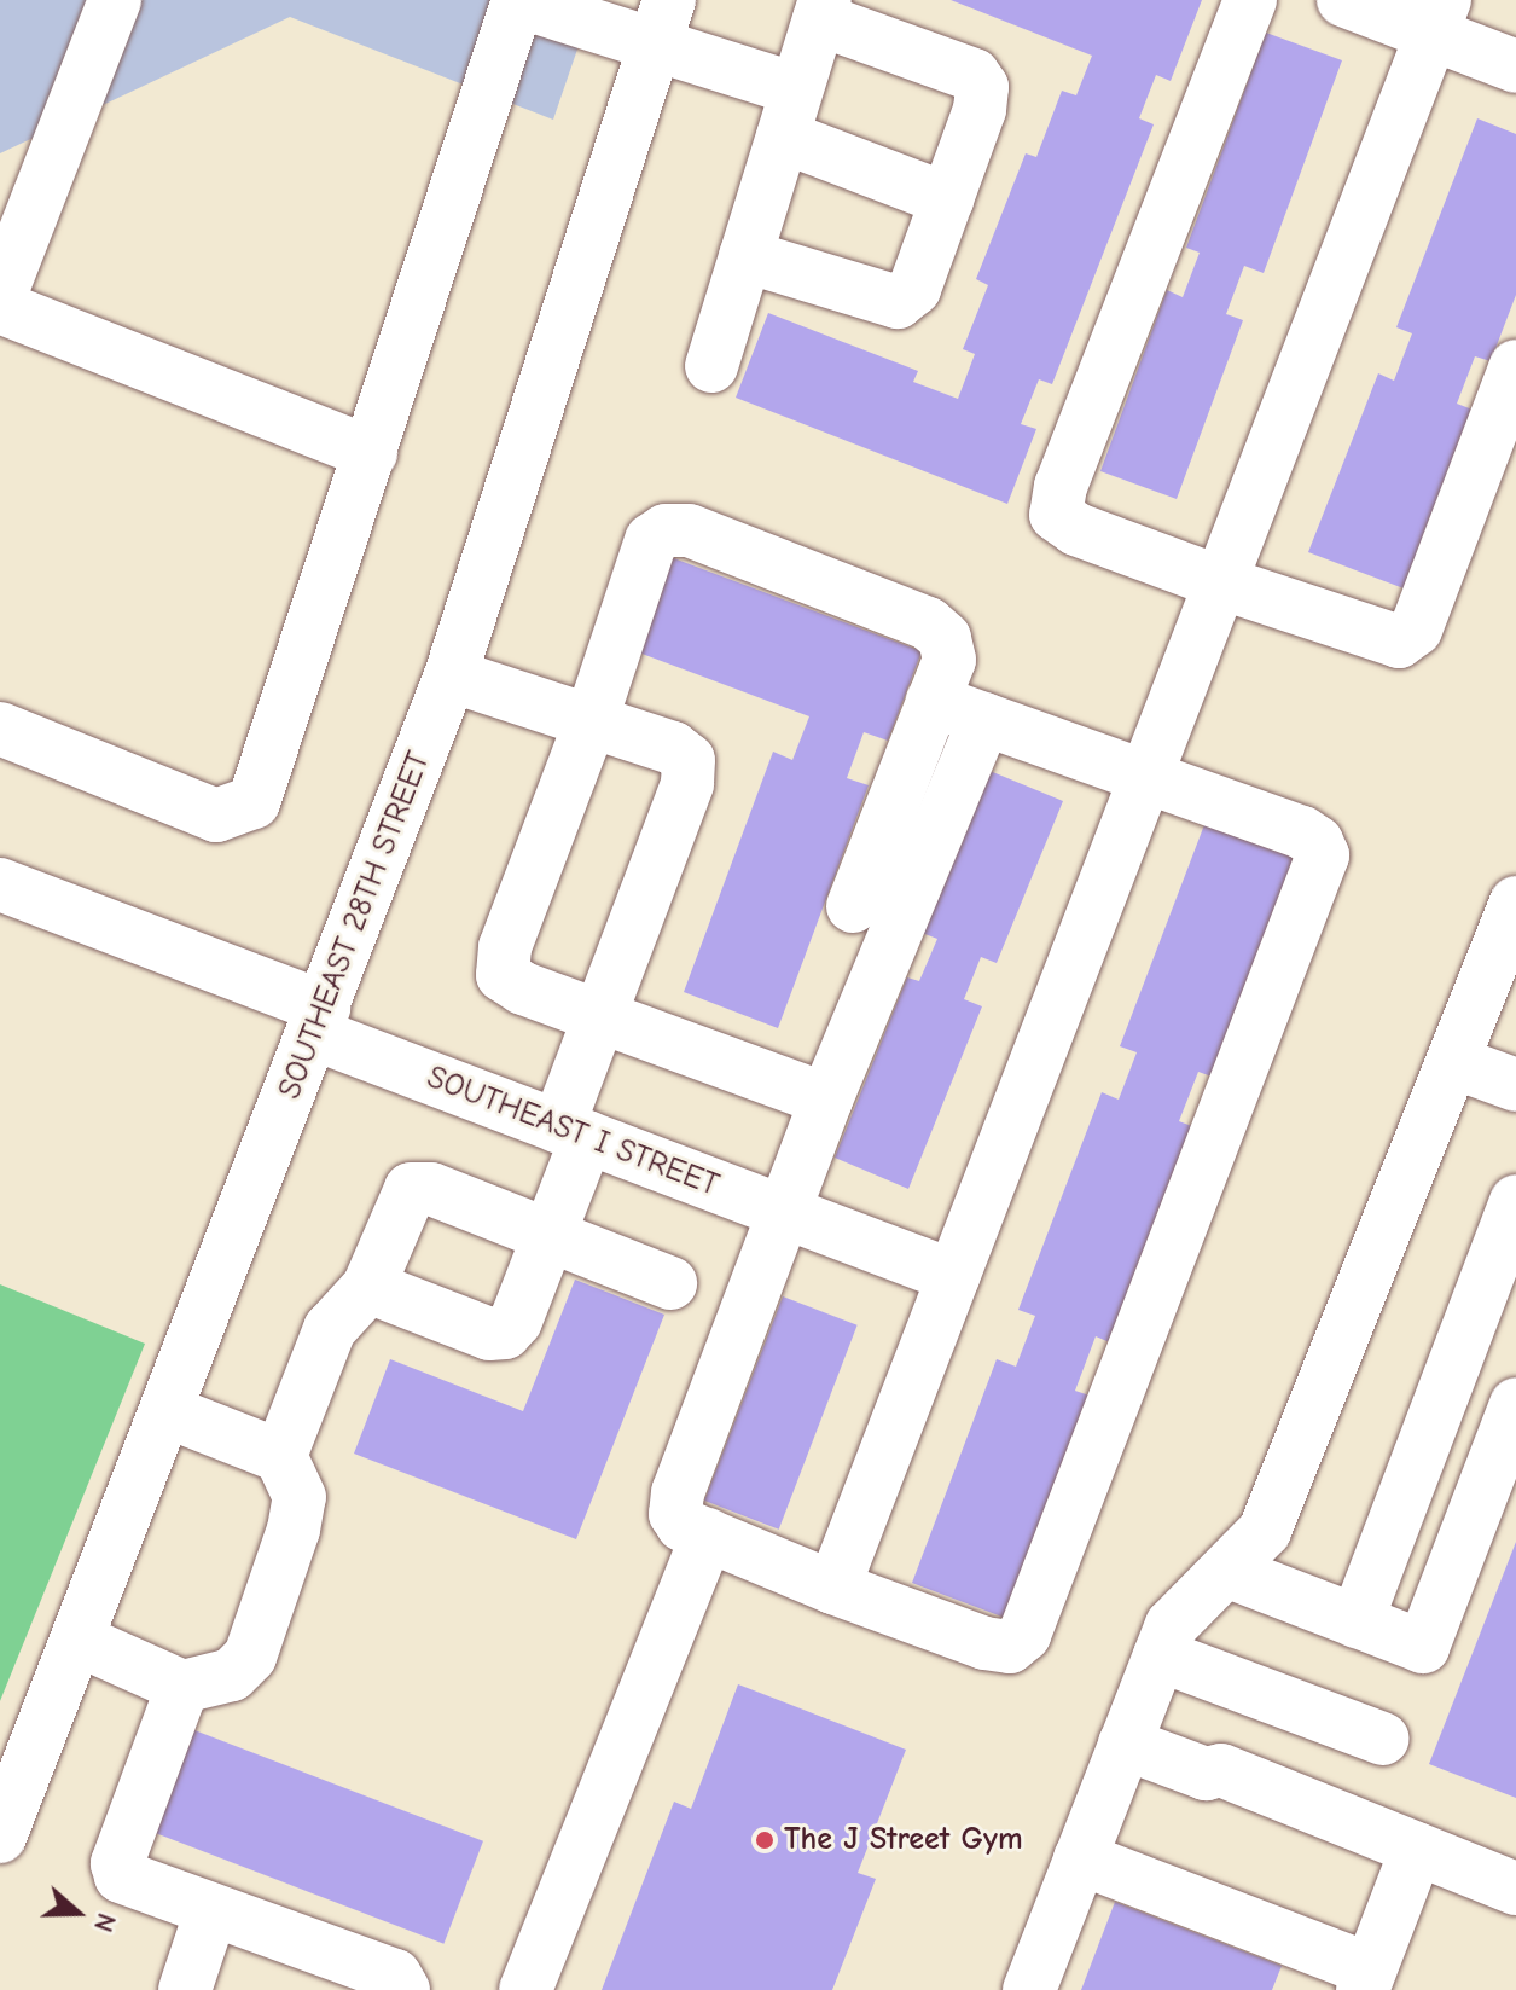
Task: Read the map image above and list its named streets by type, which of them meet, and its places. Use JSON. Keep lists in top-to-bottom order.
{
  "streets": {
    "main road": ["SOUTHEAST 28TH STREET", "SOUTHEAST I STREET"]
  },
  "crossings": [
    ["SOUTHEAST 28TH STREET", "SOUTHEAST I STREET"]
  ],
  "places": ["The J Street Gym"],
  "north": "right"
}
